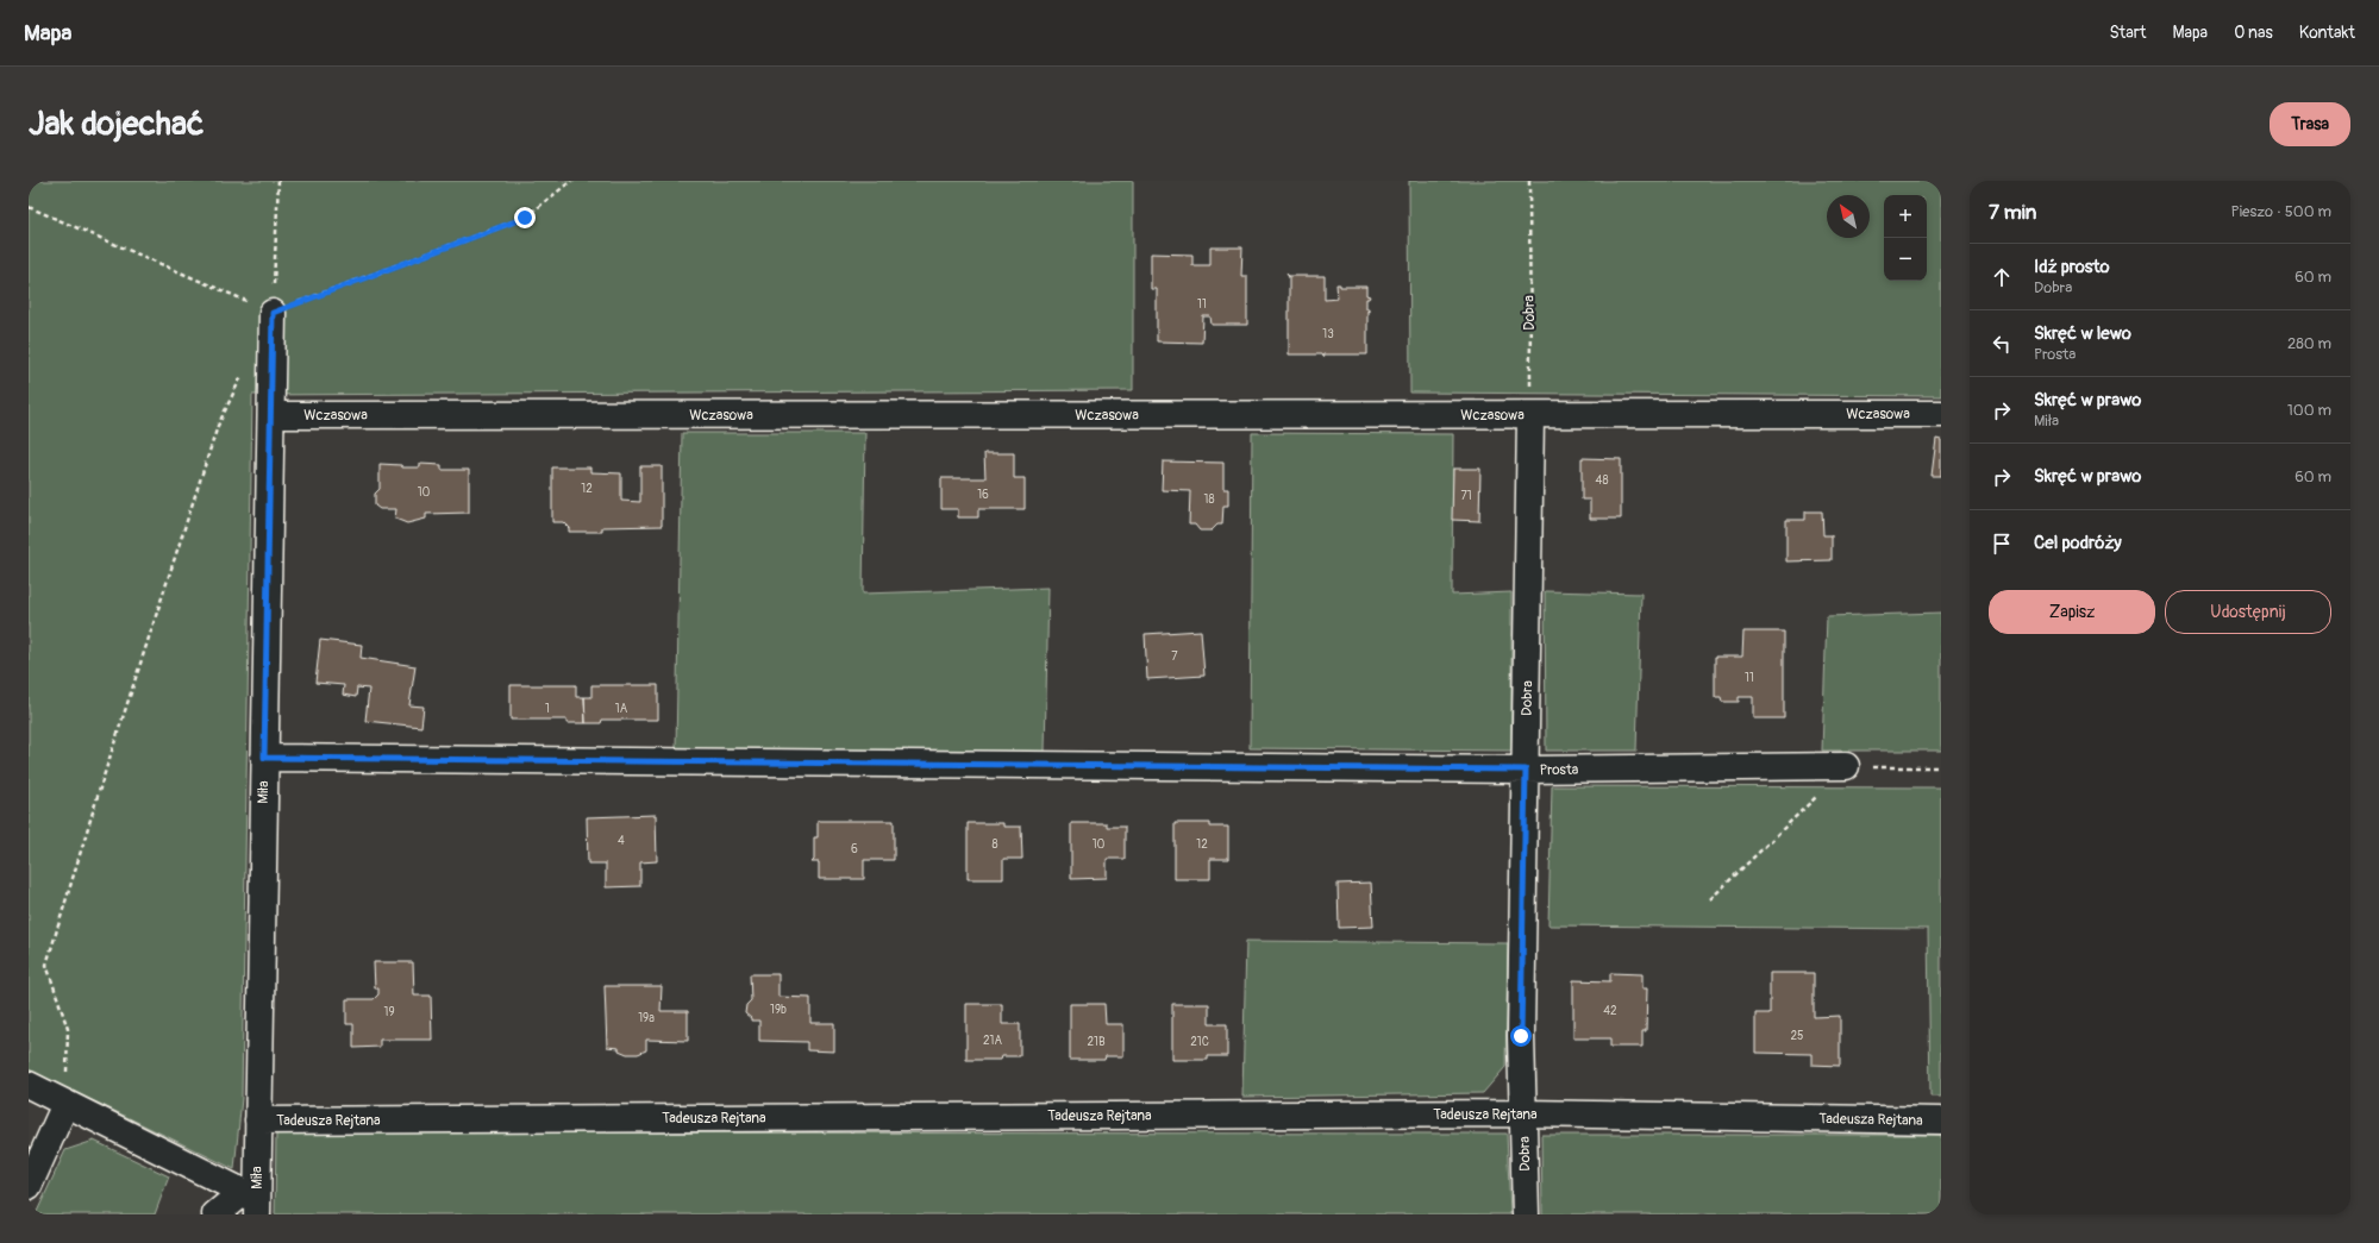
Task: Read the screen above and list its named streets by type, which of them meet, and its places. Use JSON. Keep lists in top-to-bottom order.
{
  "streets": {
    "street": [
      "Dobra",
      "Wczasowa",
      "Prosta",
      "Miła",
      "Tadeusza Rejtana"
    ]
  },
  "crossings": [
    ["Dobra", "Wczasowa"],
    ["Dobra", "Prosta"],
    ["Dobra", "Tadeusza Rejtana"],
    ["Wczasowa", "Miła"],
    ["Prosta", "Miła"],
    ["Miła", "Tadeusza Rejtana"]
  ],
  "house_numbers": [
    "11",
    "13",
    "48",
    "12",
    "10",
    "16",
    "71",
    "18",
    "7",
    "11",
    "1",
    "1A",
    "4",
    "8",
    "10",
    "12",
    "6",
    "19b",
    "42",
    "19",
    "19a",
    "25",
    "21A",
    "21B",
    "21C"
  ],
  "north": "top left",
  "page": {
    "header": "Mapa",
    "nav": [
      "Start",
      "Mapa",
      "O nas",
      "Kontakt"
    ],
    "buttons": [
      "Trasa",
      ["Zapisz", "Udostępnij"]
    ],
    "title": "Jak dojechać",
    "heading": ["7 min", "Pieszo · 500 m"],
    "map_buttons": ["+", "−"],
    "list": [
      ["Idź prosto", "Dobra", "60 m"],
      ["Skręć w lewo", "Prosta", "280 m"],
      ["Skręć w prawo", "Miła", "100 m"],
      ["Skręć w prawo", "60 m"],
      "Cel podróży"
    ]
  }
}
